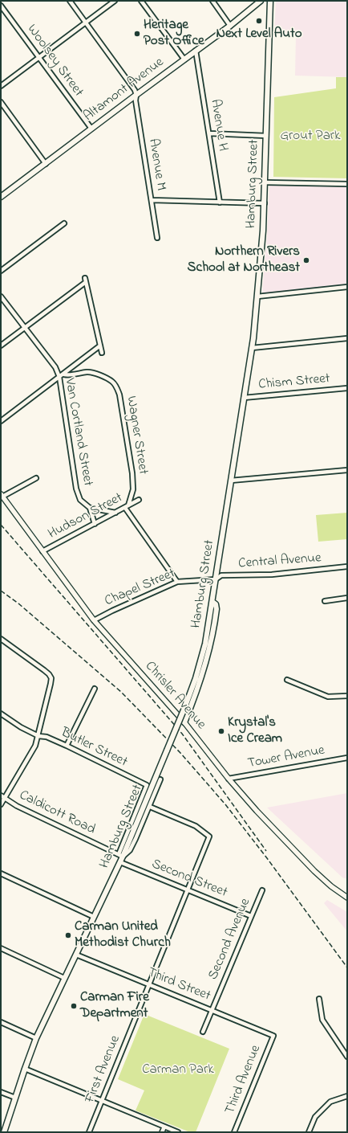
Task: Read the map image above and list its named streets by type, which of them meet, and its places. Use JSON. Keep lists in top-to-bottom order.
{
  "streets": {
    "main road": ["Altamont Avenue", "Hamburg Street"],
    "street": [
      "Woolsey Street",
      "Avenue H",
      "Avenue M",
      "Chism Street",
      "Van Cortland Street",
      "Wagner Street",
      "Hudson Street",
      "Central Avenue",
      "Chapel Street",
      "Chrisler Avenue",
      "Butler Street",
      "Tower Avenue",
      "Caldicott Road",
      "Second Street",
      "Second Avenue",
      "Third Street",
      "First Avenue",
      "Third Avenue"
    ]
  },
  "crossings": [
    ["Woolsey Street", "Altamont Avenue"],
    ["Altamont Avenue", "Avenue H"],
    ["Altamont Avenue", "Avenue M"],
    ["Hamburg Street", "Chism Street"],
    ["Hamburg Street", "Central Avenue"],
    ["Hamburg Street", "Chapel Street"],
    ["Hamburg Street", "Butler Street"],
    ["Hamburg Street", "Caldicott Road"],
    ["Hamburg Street", "Second Street"],
    ["Hamburg Street", "Third Street"],
    ["Van Cortland Street", "Hudson Street"],
    ["Wagner Street", "Hudson Street"],
    ["Hudson Street", "Chrisler Avenue"],
    ["Central Avenue", "Chapel Street"],
    ["Chapel Street", "Chrisler Avenue"],
    ["Chrisler Avenue", "Tower Avenue"],
    ["Butler Street", "Caldicott Road"],
    ["Second Street", "Second Avenue"],
    ["Second Street", "First Avenue"],
    ["Second Avenue", "Third Street"],
    ["Third Street", "First Avenue"],
    ["Third Street", "Third Avenue"]
  ],
  "parks": ["Grout Park", "Carman Park"],
  "places": [
    "Next Level Auto",
    "Heritage Post Office",
    "Northern Rivers School at Northeast",
    "Krystal's Ice Cream",
    "Carman United Methodist Church",
    "Carman Fire Department"
  ]
}
